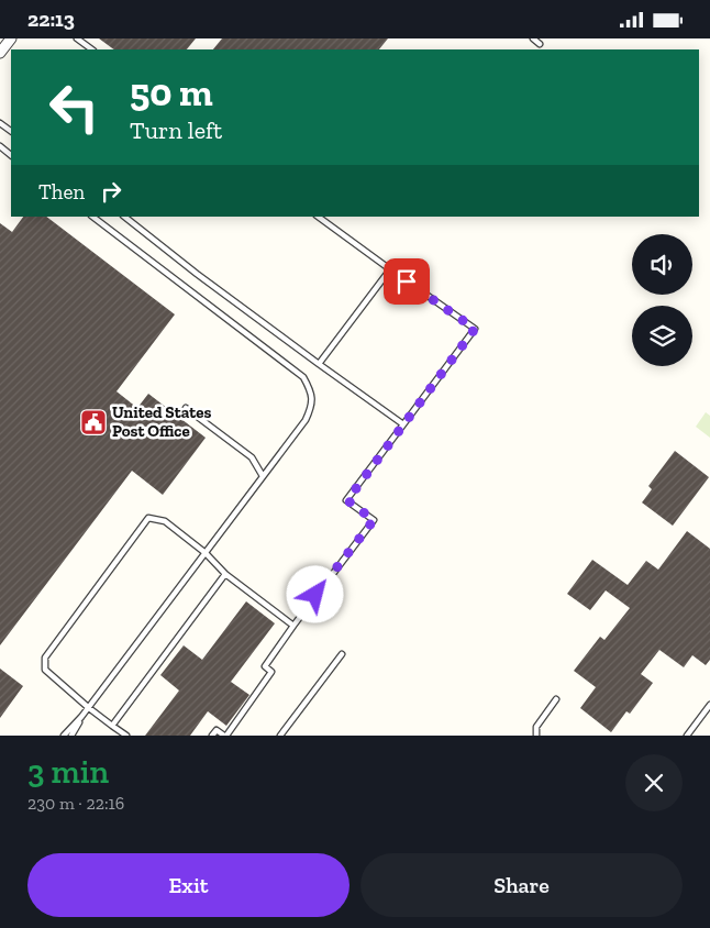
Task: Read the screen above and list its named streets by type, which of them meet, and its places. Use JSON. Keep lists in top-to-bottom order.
{
  "places": {
    "public building": ["United States Post Office"]
  },
  "page": {
    "status": "22:13",
    "turn": ["50 m", "Turn left"],
    "then": "Then",
    "heading": ["3 min", "230 m · 22:16"],
    "buttons": ["Exit", "Share"]
  }
}
